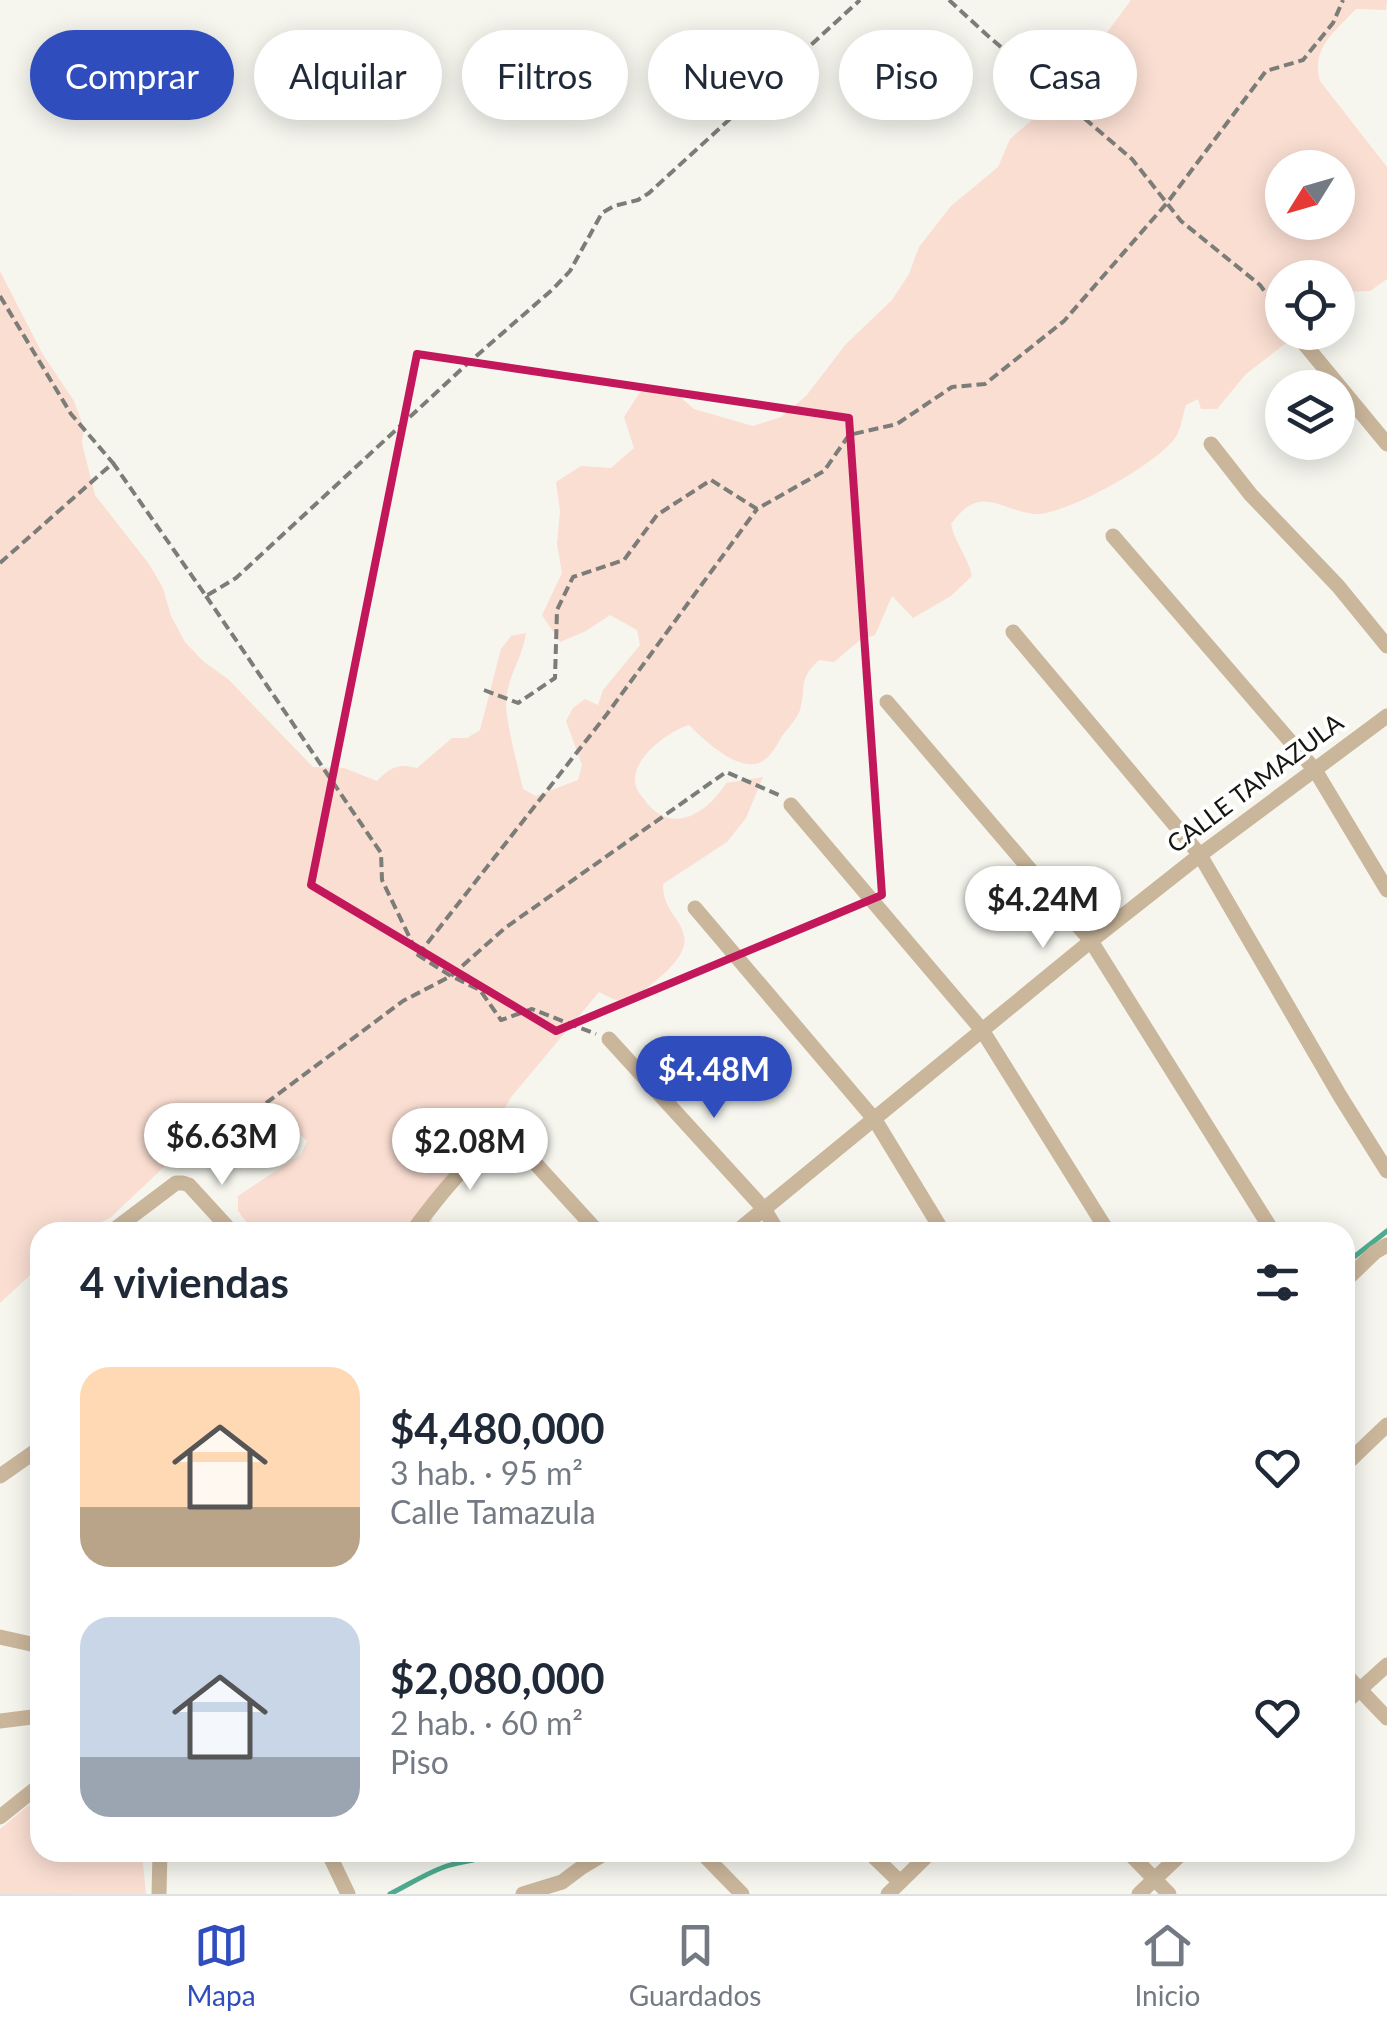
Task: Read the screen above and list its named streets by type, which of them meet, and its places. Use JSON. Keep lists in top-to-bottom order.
{
  "streets": {
    "street": ["CALLE TAMAZULA"]
  },
  "north": "bottom left",
  "page": {
    "chip": [
      "Comprar",
      "Alquilar",
      "Filtros",
      "Nuevo",
      "Piso",
      "Casa"
    ],
    "price": [
      "$4.24M",
      "$4.48M",
      "$6.63M",
      "$2.08M"
    ],
    "heading": "4 viviendas",
    "list": [
      {
        "name": "$4,480,000",
        "note": "3 hab. · 95 m² · Calle Tamazula"
      },
      {
        "name": "$2,080,000",
        "note": "2 hab. · 60 m² · Piso"
      }
    ],
    "tabs": ["Mapa", "Guardados", "Inicio"]
  }
}
